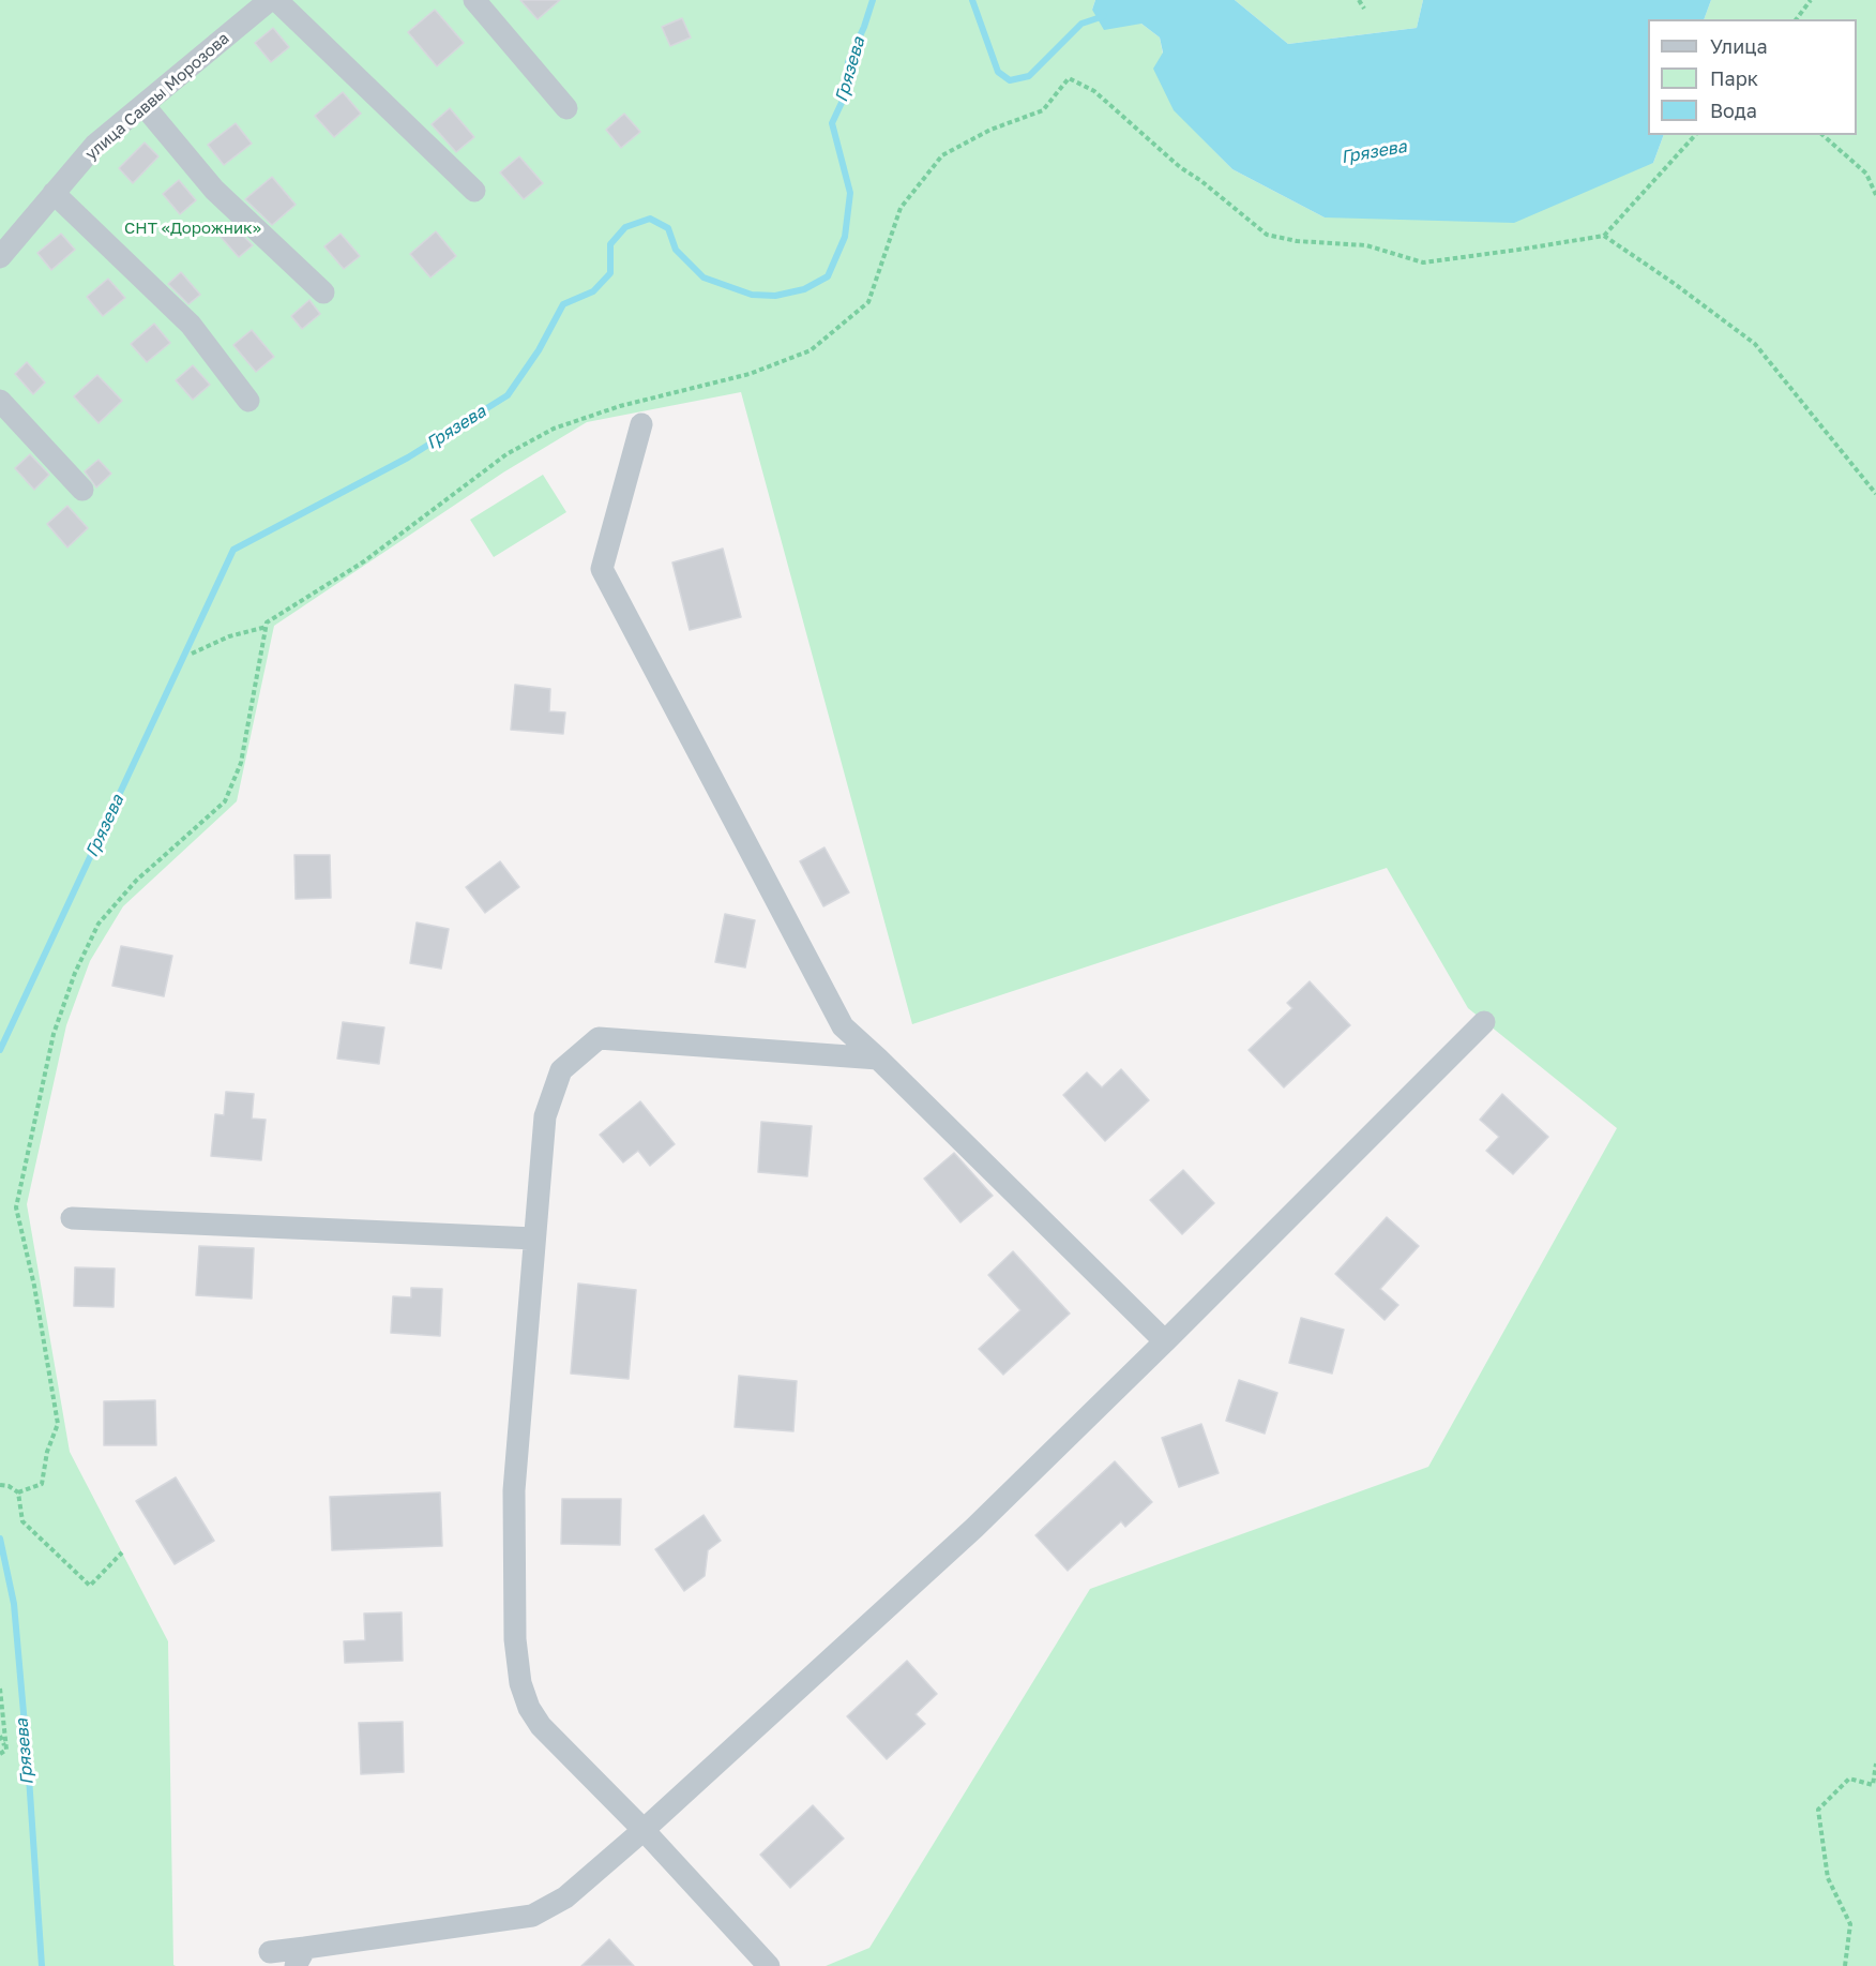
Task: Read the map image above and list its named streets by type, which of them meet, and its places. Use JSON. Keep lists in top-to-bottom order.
{
  "streets": {
    "street": ["улица Саввы Морозова"]
  },
  "water": ["Грязева"],
  "parks": ["СНТ «Дорожник»"],
  "legend": ["Улица", "Парк", "Вода"]
}
